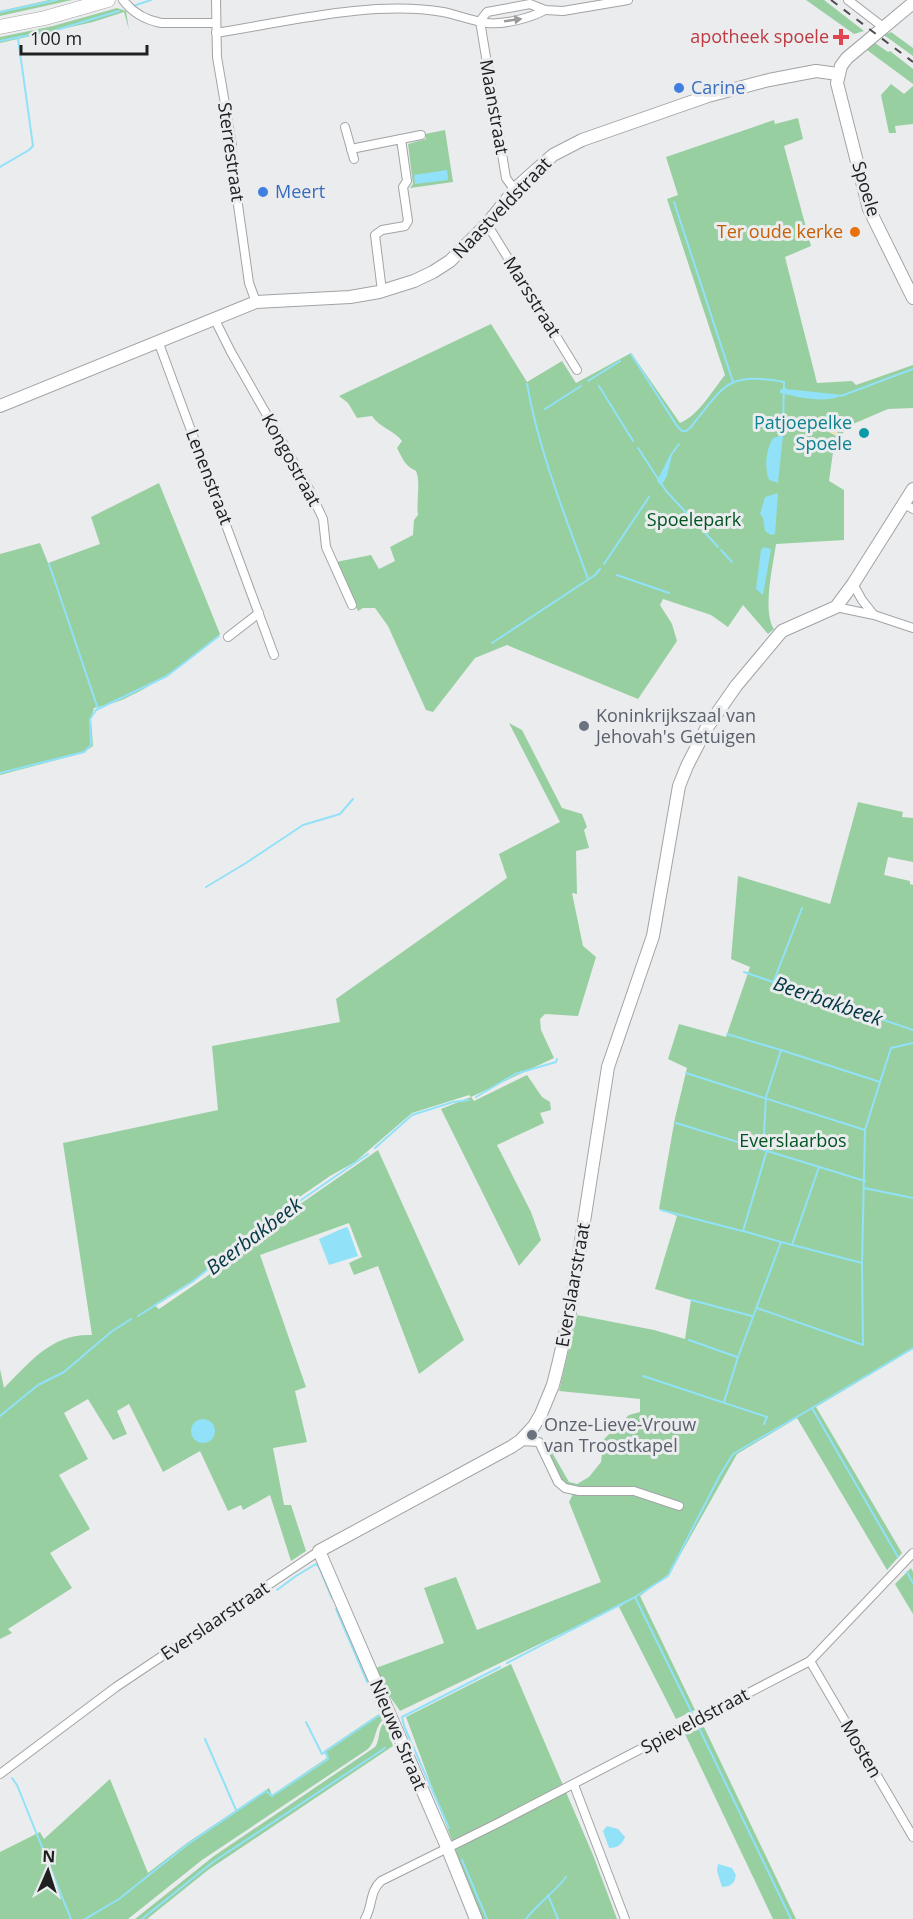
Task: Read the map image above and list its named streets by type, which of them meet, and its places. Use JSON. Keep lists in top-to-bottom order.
{
  "streets": {
    "street": [
      "Maanstraat",
      "Sterrestraat",
      "Spoele",
      "Naastveldstraat",
      "Marsstraat",
      "Kongostraat",
      "Lenenstraat",
      "Everslaarstraat",
      "Spieveldstraat",
      "Nieuwe Straat",
      "Mosten"
    ]
  },
  "crossings": [
    ["Maanstraat", "Naastveldstraat"],
    ["Sterrestraat", "Naastveldstraat"],
    ["Spoele", "Naastveldstraat"],
    ["Naastveldstraat", "Marsstraat"],
    ["Naastveldstraat", "Kongostraat"],
    ["Naastveldstraat", "Lenenstraat"],
    ["Everslaarstraat", "Nieuwe Straat"],
    ["Spieveldstraat", "Nieuwe Straat"],
    ["Spieveldstraat", "Mosten"]
  ],
  "water": ["Beerbakbeek"],
  "parks": ["Spoelepark", "Everslaarbos"],
  "places": {
    "health": ["apotheek spoele"],
    "other": [
      "Carine",
      "Meert",
      "Ter oude kerke",
      "Patjoepelke Spoele",
      "Koninkrijkszaal van Jehovah's Getuigen",
      "Onze-Lieve-Vrouw van Troostkapel"
    ]
  },
  "scale_bar": "100 m",
  "north": "top"
}
